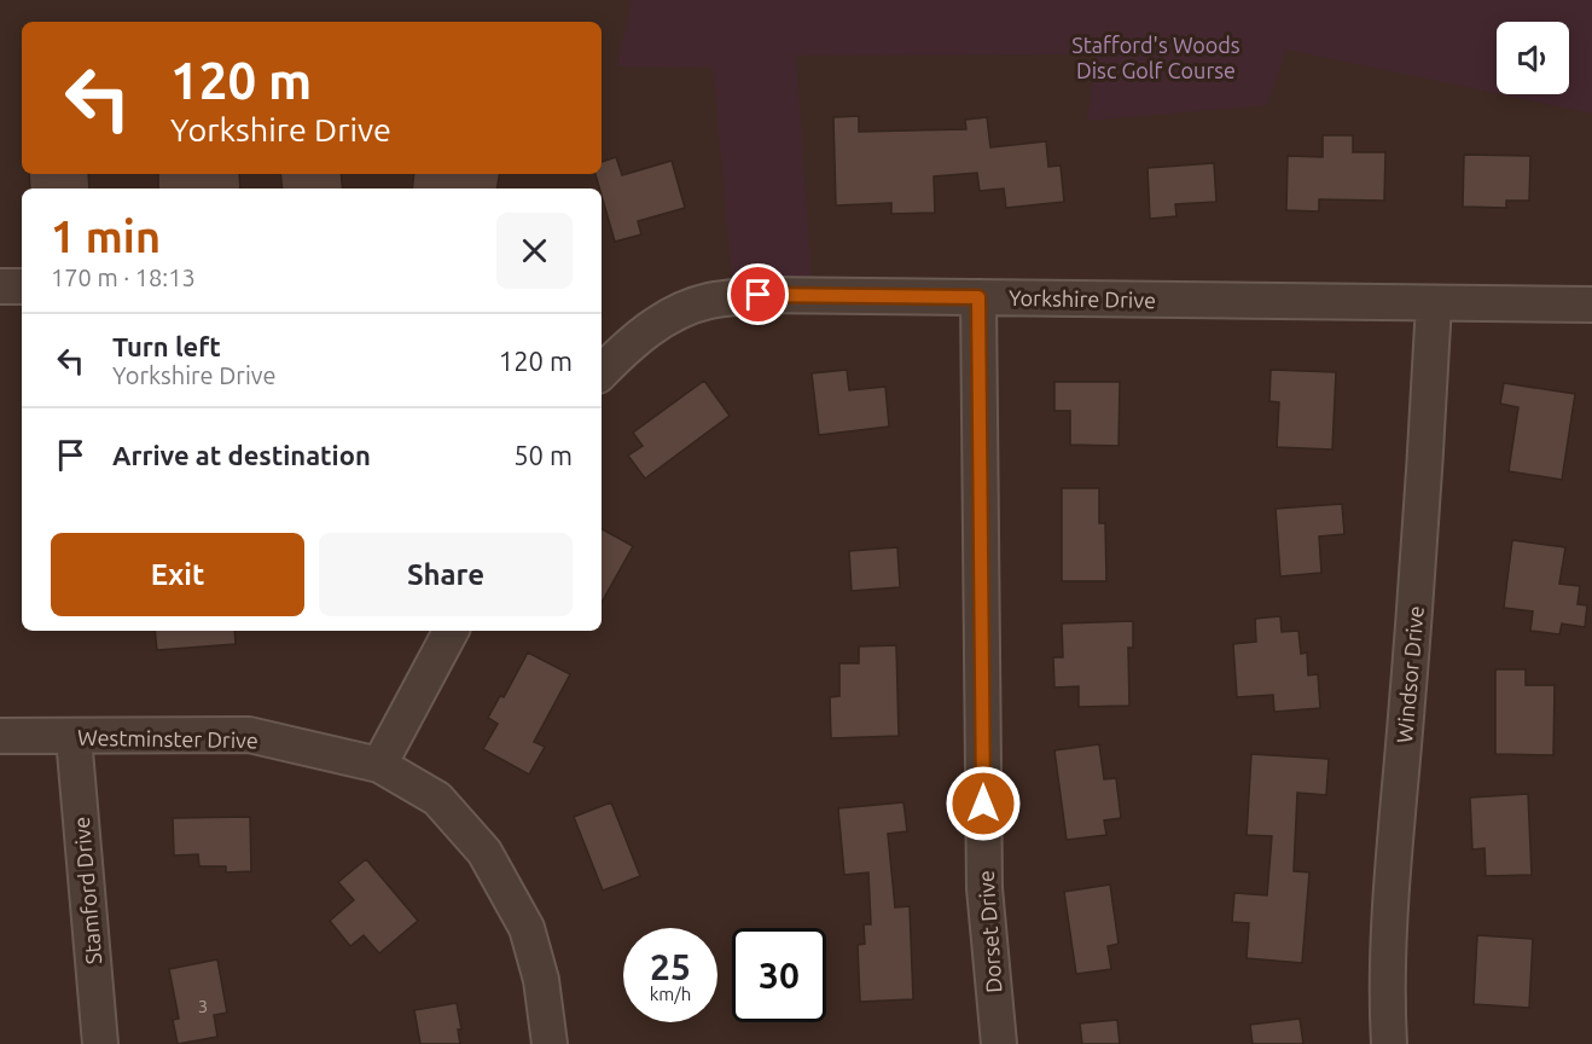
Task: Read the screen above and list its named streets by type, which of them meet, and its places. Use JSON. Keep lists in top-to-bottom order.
{
  "streets": {
    "street": [
      "Yorkshire Drive",
      "Windsor Drive",
      "Westminster Drive",
      "Stamford Drive",
      "Dorset Drive"
    ]
  },
  "crossings": [
    ["Yorkshire Drive", "Windsor Drive"],
    ["Yorkshire Drive", "Dorset Drive"],
    ["Westminster Drive", "Stamford Drive"]
  ],
  "parks": ["Stafford's Woods Disc Golf Course"],
  "house_numbers": ["3"],
  "page": {
    "turn": ["120 m", "Yorkshire Drive"],
    "heading": ["1 min", "170 m · 18:13"],
    "list": [
      {
        "name": "Turn left",
        "note": "Yorkshire Drive",
        "value": "120 m"
      },
      {
        "name": "Arrive at destination",
        "value": "50 m"
      }
    ],
    "buttons": ["Exit", "Share"],
    "speed": "25 km/h",
    "limit": "30"
  }
}
